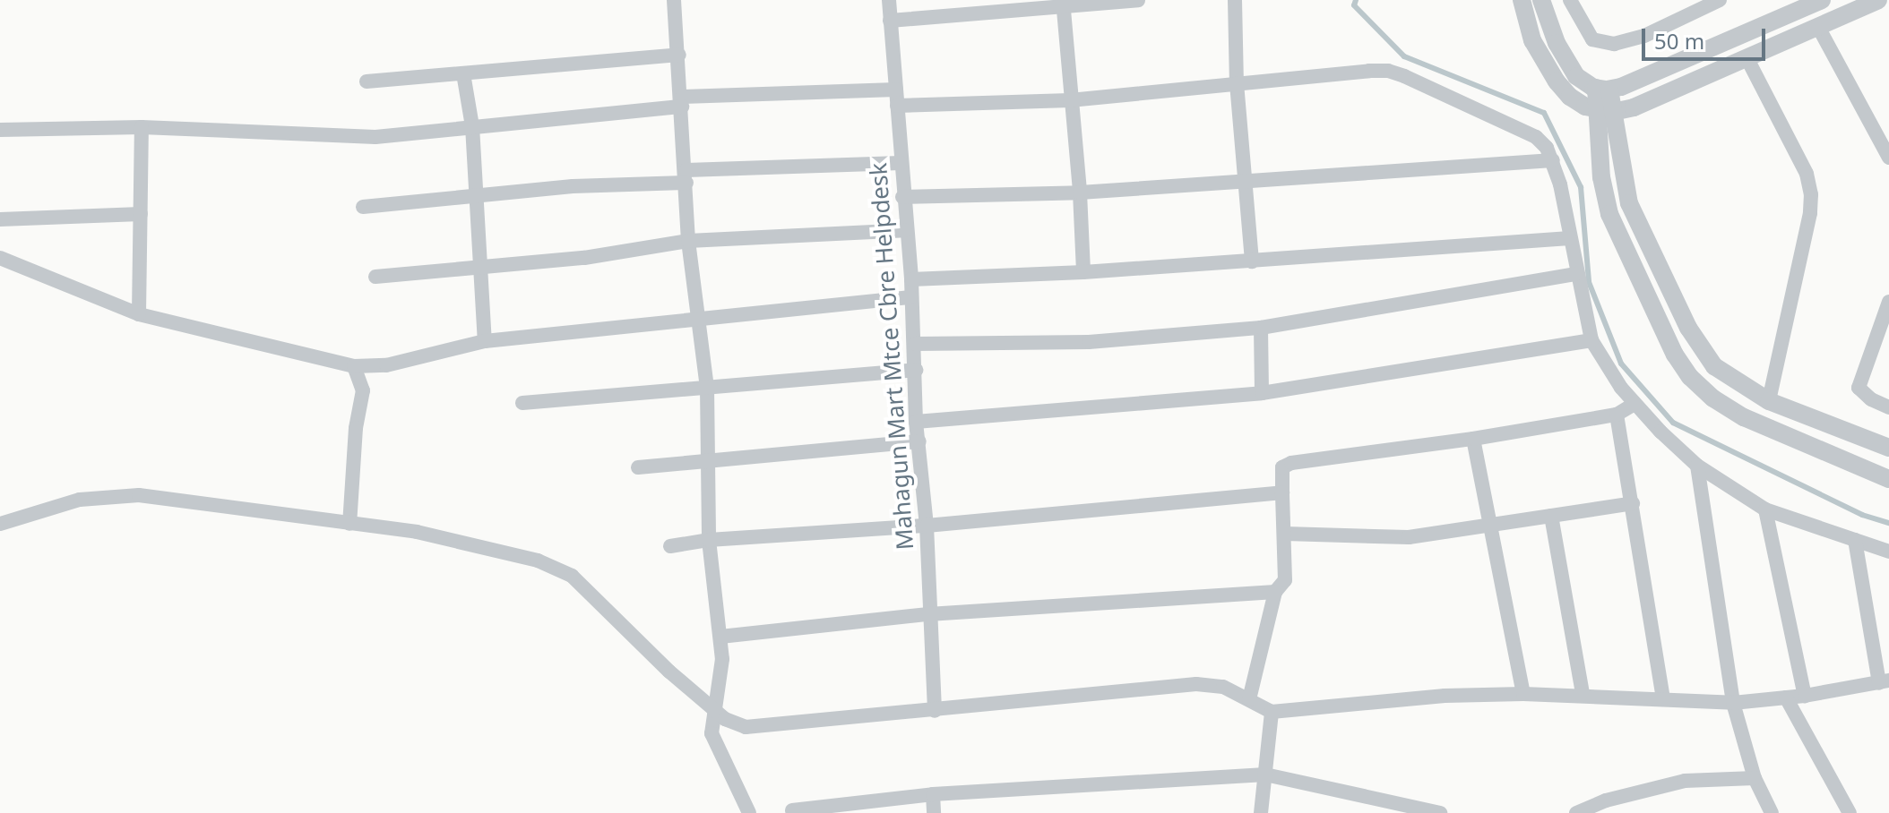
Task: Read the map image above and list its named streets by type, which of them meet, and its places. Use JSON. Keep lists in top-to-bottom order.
{
  "streets": {
    "street": ["Mahagun Mart Mtce Cbre Helpdesk"]
  },
  "scale_bar": "50 m"
}
